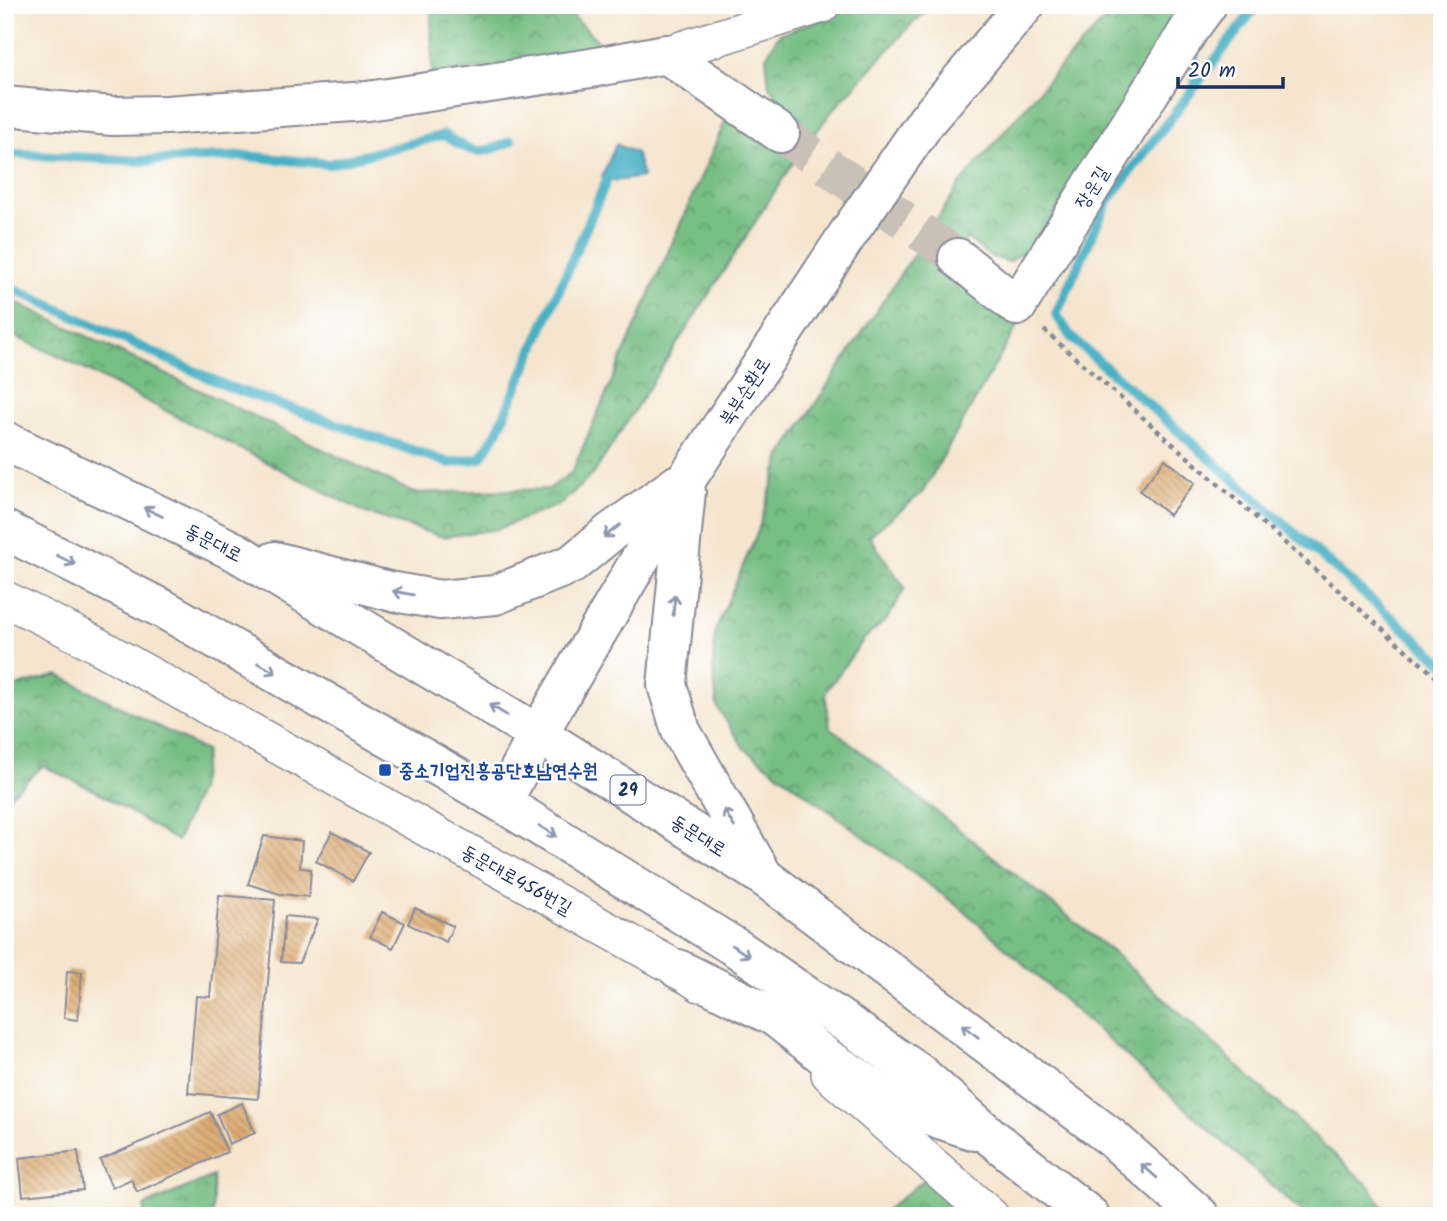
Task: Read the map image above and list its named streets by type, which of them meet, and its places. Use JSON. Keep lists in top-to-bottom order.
{
  "streets": {
    "main road": [
      "장운길",
      "북부순환로",
      "동문대로",
      "29"
    ],
    "street": ["동문대로456번길"]
  },
  "crossings": [
    ["북부순환로", "동문대로"]
  ],
  "places": {
    "transit": ["중소기업진흥공단호남연수원"]
  },
  "scale_bar": "20 m"
}
